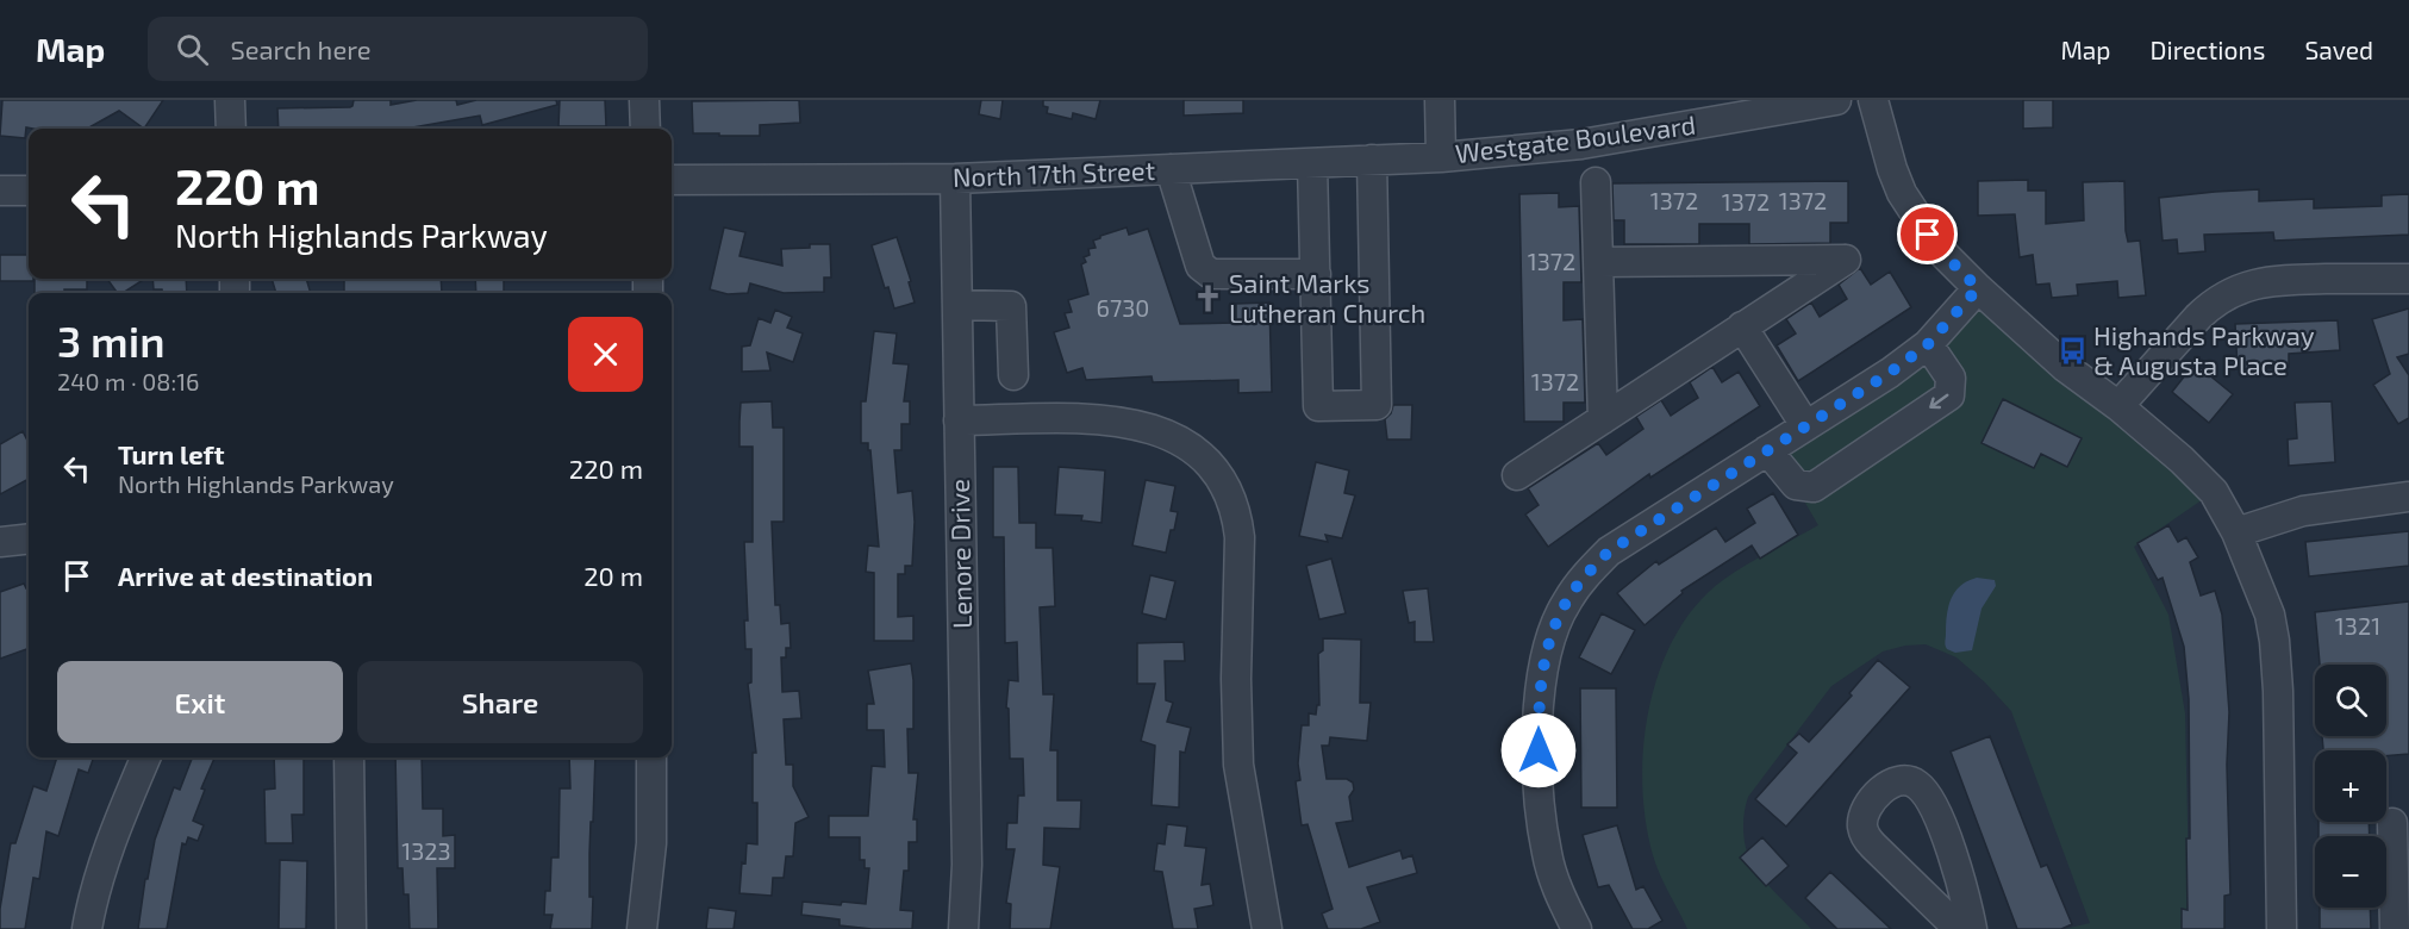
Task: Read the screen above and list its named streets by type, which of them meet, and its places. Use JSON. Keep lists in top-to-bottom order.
{
  "streets": {
    "street": ["Westgate Boulevard", "North 17th Street", "Lenore Drive"]
  },
  "crossings": [
    ["Westgate Boulevard", "North 17th Street"],
    ["North 17th Street", "Lenore Drive"]
  ],
  "places": {
    "church": ["Saint Marks Lutheran Church"],
    "bus stop": ["Highands Parkway & Augusta Place"]
  },
  "house_numbers": [
    "1372",
    "1372",
    "1372",
    "1372",
    "6730",
    "1372",
    "1321",
    "1323"
  ],
  "page": {
    "header": "Map",
    "search": "Search here",
    "nav": ["Map", "Directions", "Saved"],
    "turn": ["220 m", "North Highlands Parkway"],
    "heading": ["3 min", "240 m · 08:16"],
    "list": [
      {
        "name": "Turn left",
        "note": "North Highlands Parkway",
        "value": "220 m"
      },
      {
        "name": "Arrive at destination",
        "value": "20 m"
      }
    ],
    "buttons": ["Exit", "Share"],
    "map_buttons": ["+", "−"]
  }
}
